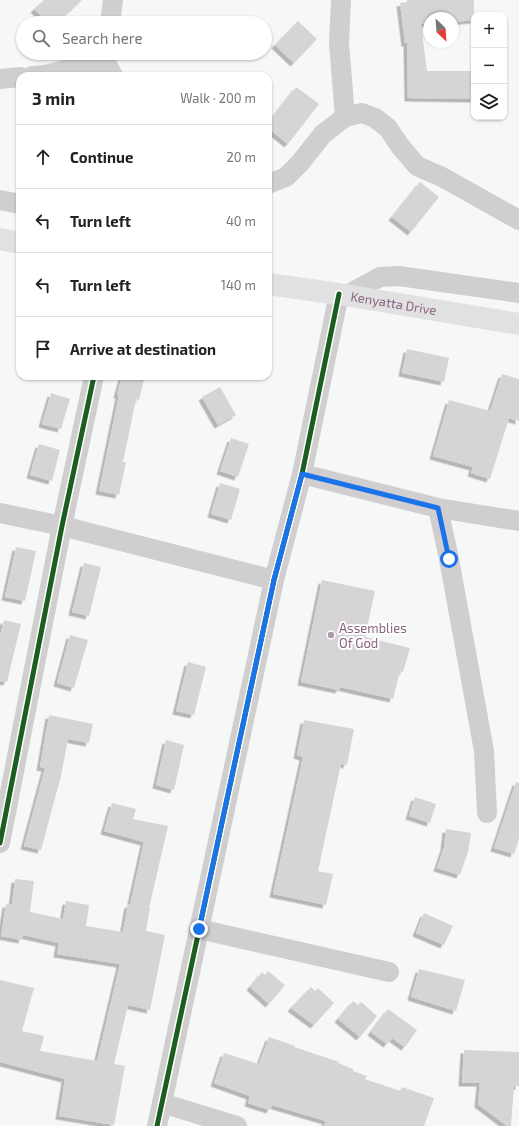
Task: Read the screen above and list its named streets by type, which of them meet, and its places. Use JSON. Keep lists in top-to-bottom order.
{
  "streets": {
    "main road": ["Kenyatta Drive"]
  },
  "places": ["Assemblies Of God"],
  "north": "bottom right",
  "page": {
    "map_buttons": ["+", "−"],
    "search": "Search here",
    "heading": ["3 min", "Walk · 200 m"],
    "list": [
      ["Continue", "20 m"],
      ["Turn left", "40 m"],
      ["Turn left", "140 m"],
      "Arrive at destination"
    ]
  }
}
